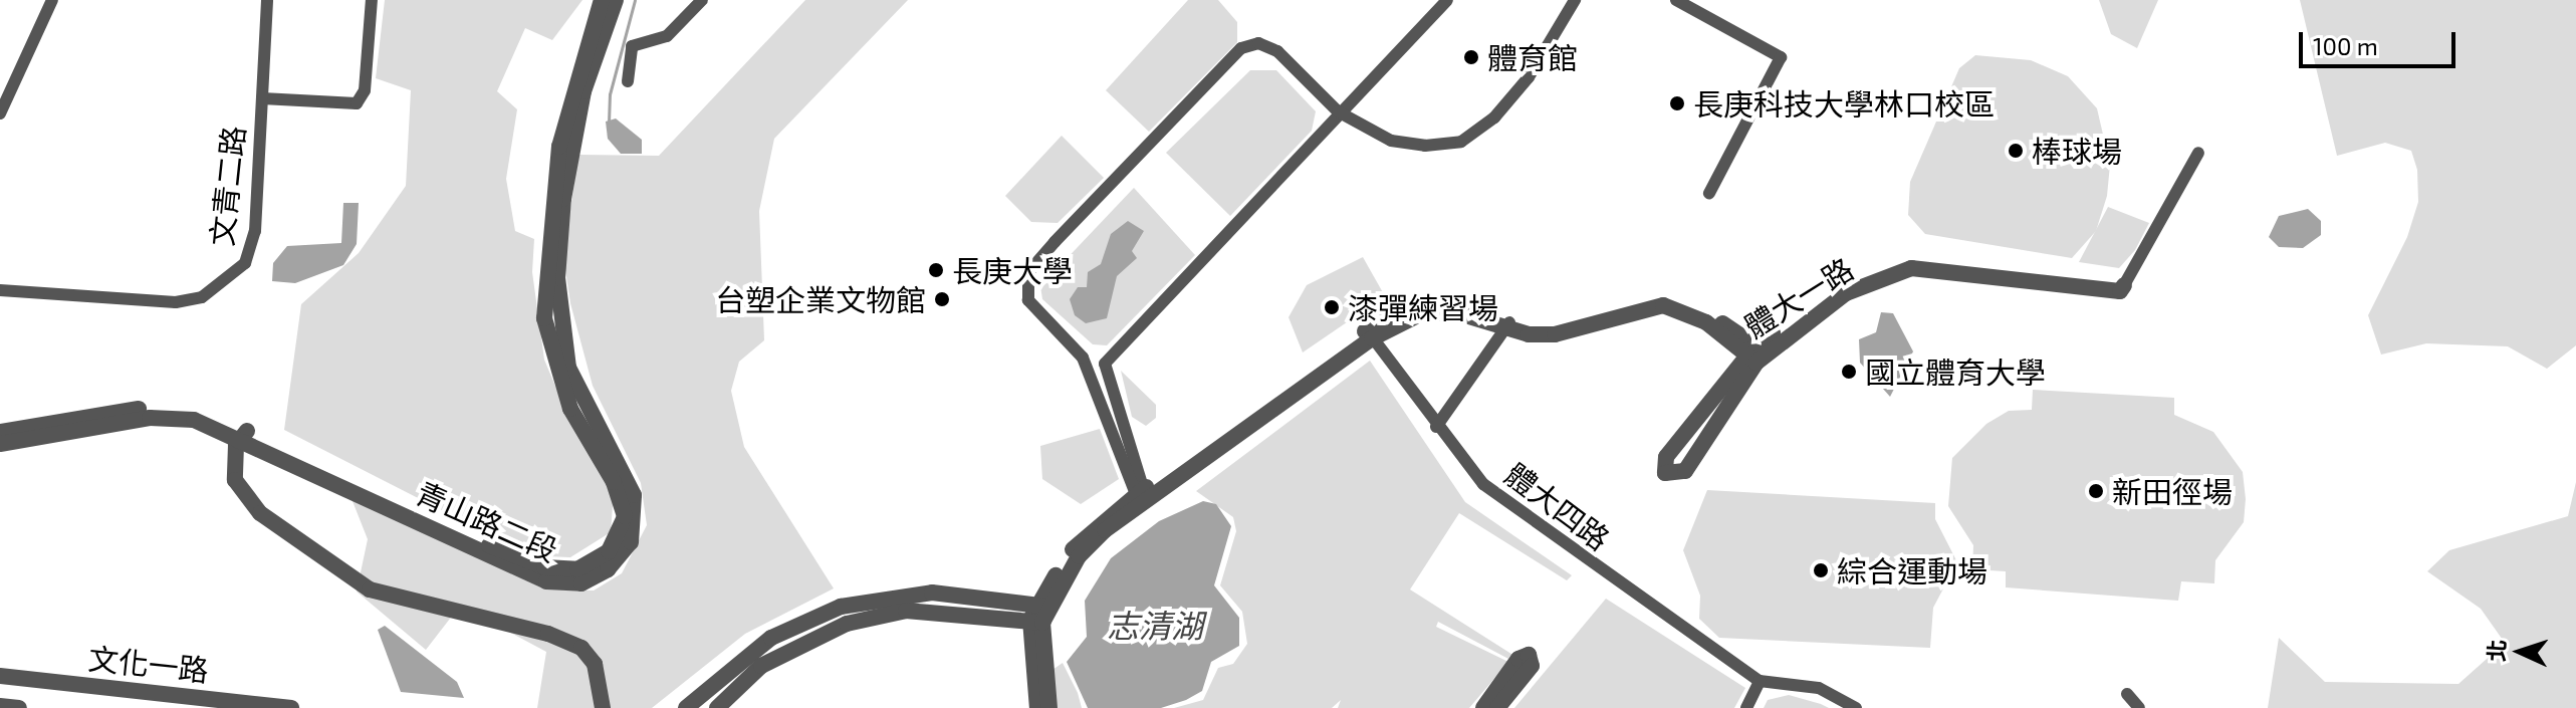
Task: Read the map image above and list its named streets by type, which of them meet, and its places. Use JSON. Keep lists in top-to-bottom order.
{
  "streets": {
    "street": [
      "文青二路",
      "體大一路",
      "體大四路",
      "青山路二段",
      "文化一路"
    ]
  },
  "crossings": [
    ["體大一路", "體大四路"]
  ],
  "water": ["志清湖"],
  "places": [
    "體育館",
    "長庚科技大學林口校區",
    "棒球場",
    "長庚大學",
    "台塑企業文物館",
    "漆彈練習場",
    "國立體育大學",
    "新田徑場",
    "綜合運動場"
  ],
  "scale_bar": "100 m",
  "north": "left"
}
